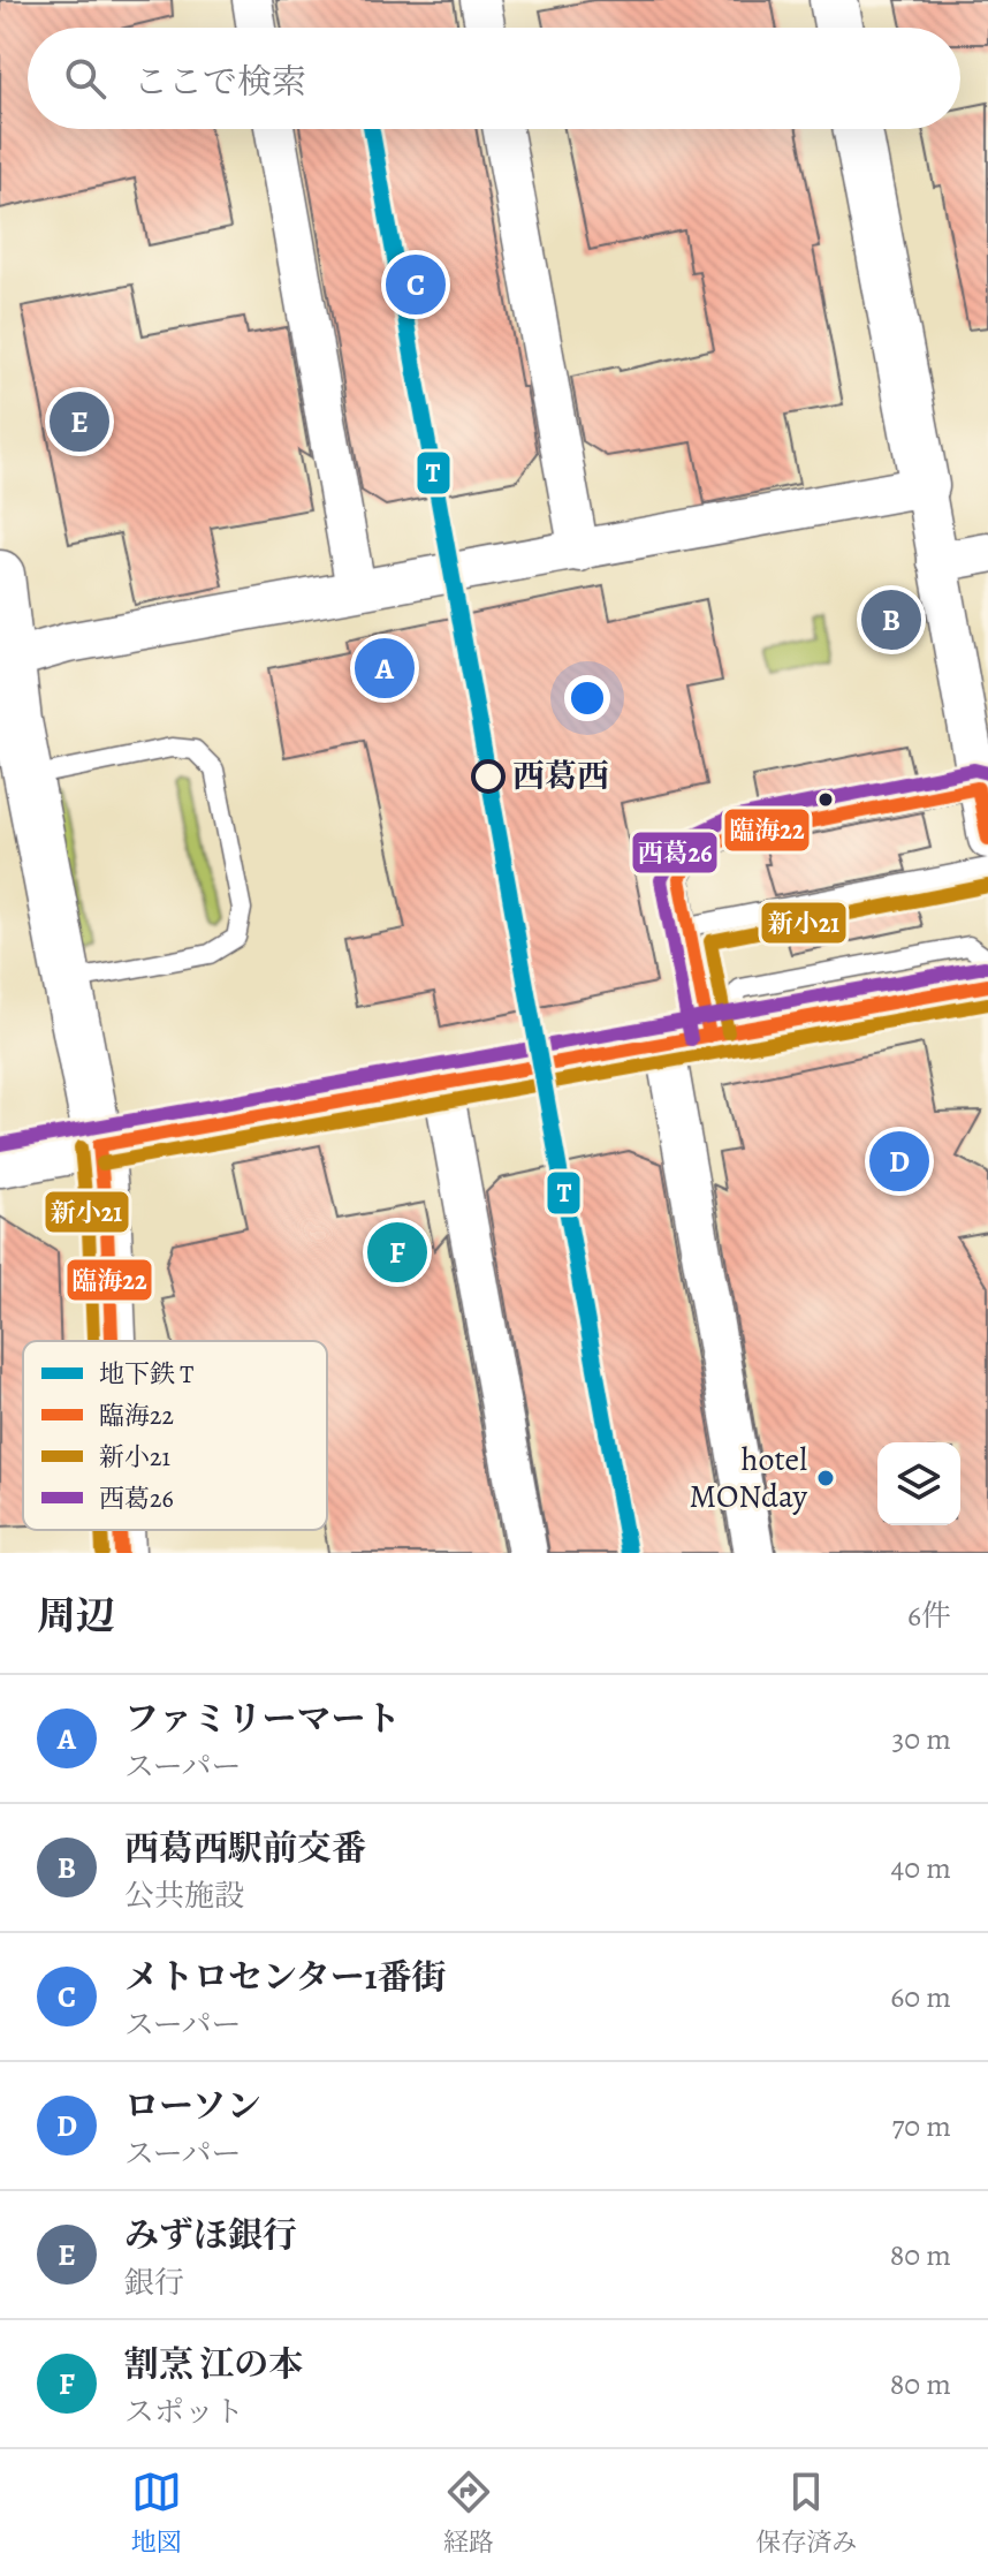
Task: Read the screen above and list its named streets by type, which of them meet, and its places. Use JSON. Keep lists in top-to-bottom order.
{
  "places": ["西葛西", "hotel MONday"],
  "lines": [
    "metro line T",
    "transit line 西葛26",
    "transit line 臨海22",
    "transit line 新小21"
  ],
  "legend": [
    "地下鉄 T",
    "臨海22",
    "新小21",
    "西葛26"
  ],
  "page": {
    "search": "ここで検索",
    "pins": [
      "C",
      "E",
      "B",
      "A",
      "D",
      "F"
    ],
    "heading": ["周辺", "6件"],
    "list": [
      {
        "mark": "A",
        "name": "ファミリーマート",
        "note": "スーパー",
        "value": "30 m"
      },
      {
        "mark": "B",
        "name": "西葛西駅前交番",
        "note": "公共施設",
        "value": "40 m"
      },
      {
        "mark": "C",
        "name": "メトロセンター1番街",
        "note": "スーパー",
        "value": "60 m"
      },
      {
        "mark": "D",
        "name": "ローソン",
        "note": "スーパー",
        "value": "70 m"
      },
      {
        "mark": "E",
        "name": "みずほ銀行",
        "note": "銀行",
        "value": "80 m"
      },
      {
        "mark": "F",
        "name": "割烹 江の本",
        "note": "スポット",
        "value": "80 m"
      }
    ],
    "nav": ["地図", "経路", "保存済み"]
  }
}
